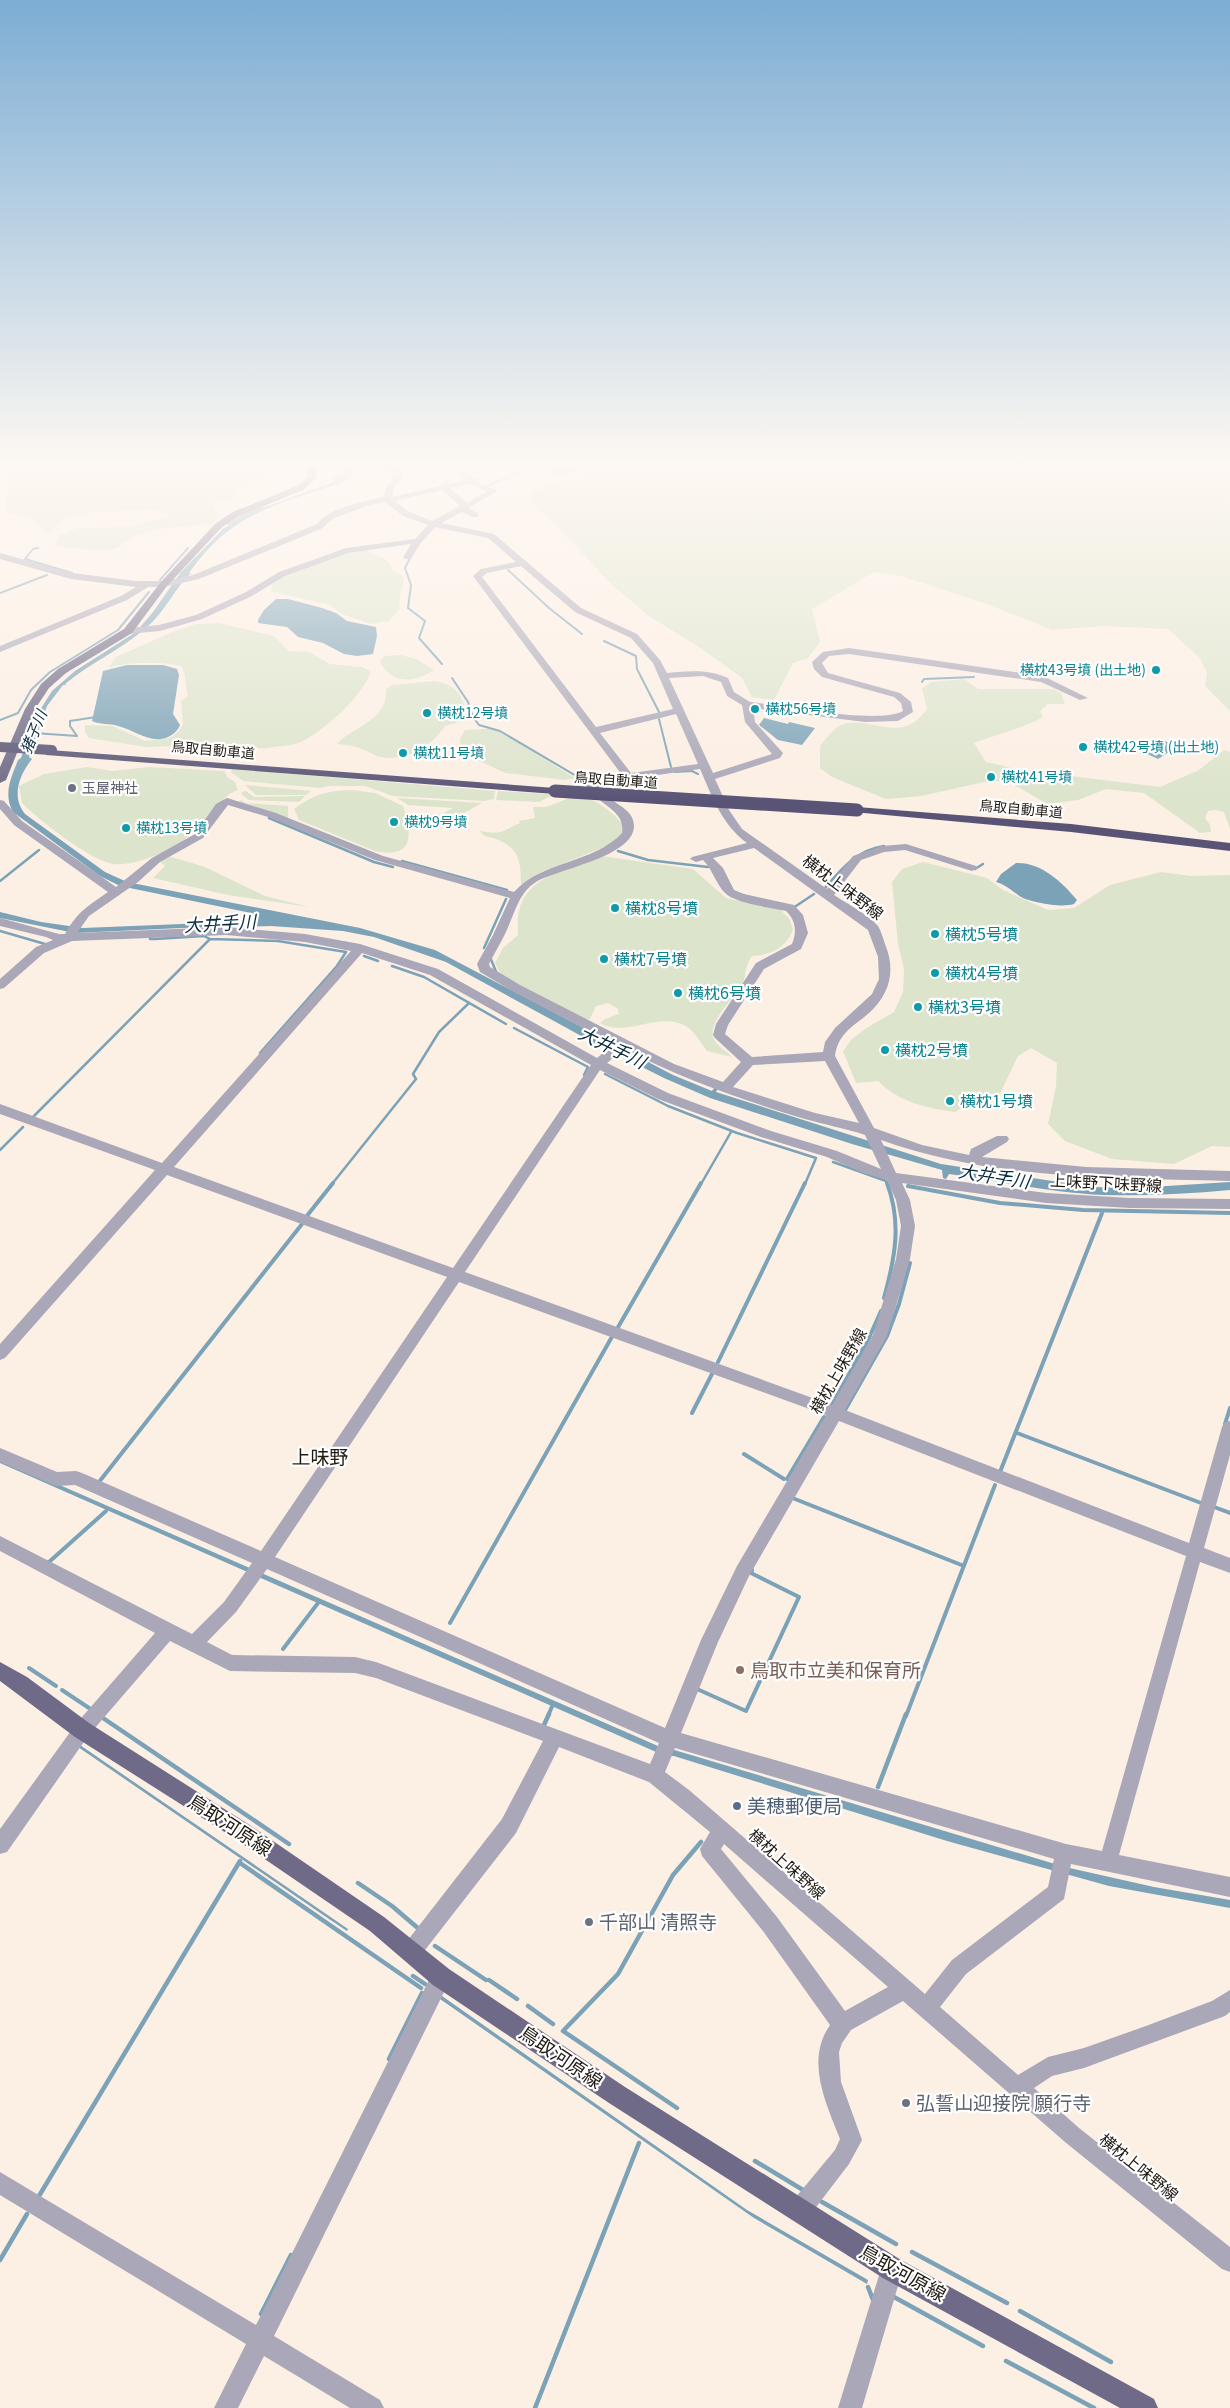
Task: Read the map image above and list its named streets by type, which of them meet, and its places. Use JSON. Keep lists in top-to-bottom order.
{
  "streets": {
    "highway": ["鳥取自動車道"],
    "main road": ["鳥取河原線"],
    "street": ["横枕上味野線", "上味野下味野線"]
  },
  "crossings": [
    ["横枕上味野線", "上味野下味野線"]
  ],
  "districts": ["上味野"],
  "water": ["猪子川", "大井手川"],
  "places": [
    "横枕43号墳 (出土地)",
    "横枕56号墳",
    "横枕12号墳",
    "横枕42号墳 (出土地)",
    "横枕11号墳",
    "横枕41号墳",
    "玉屋神社",
    "横枕9号墳",
    "横枕13号墳",
    "横枕8号墳",
    "横枕5号墳",
    "横枕7号墳",
    "横枕4号墳",
    "横枕6号墳",
    "横枕3号墳",
    "横枕2号墳",
    "横枕1号墳",
    "鳥取市立美和保育所",
    "美穂郵便局",
    "千部山 清照寺",
    "弘誓山迎接院 願行寺"
  ]
}
